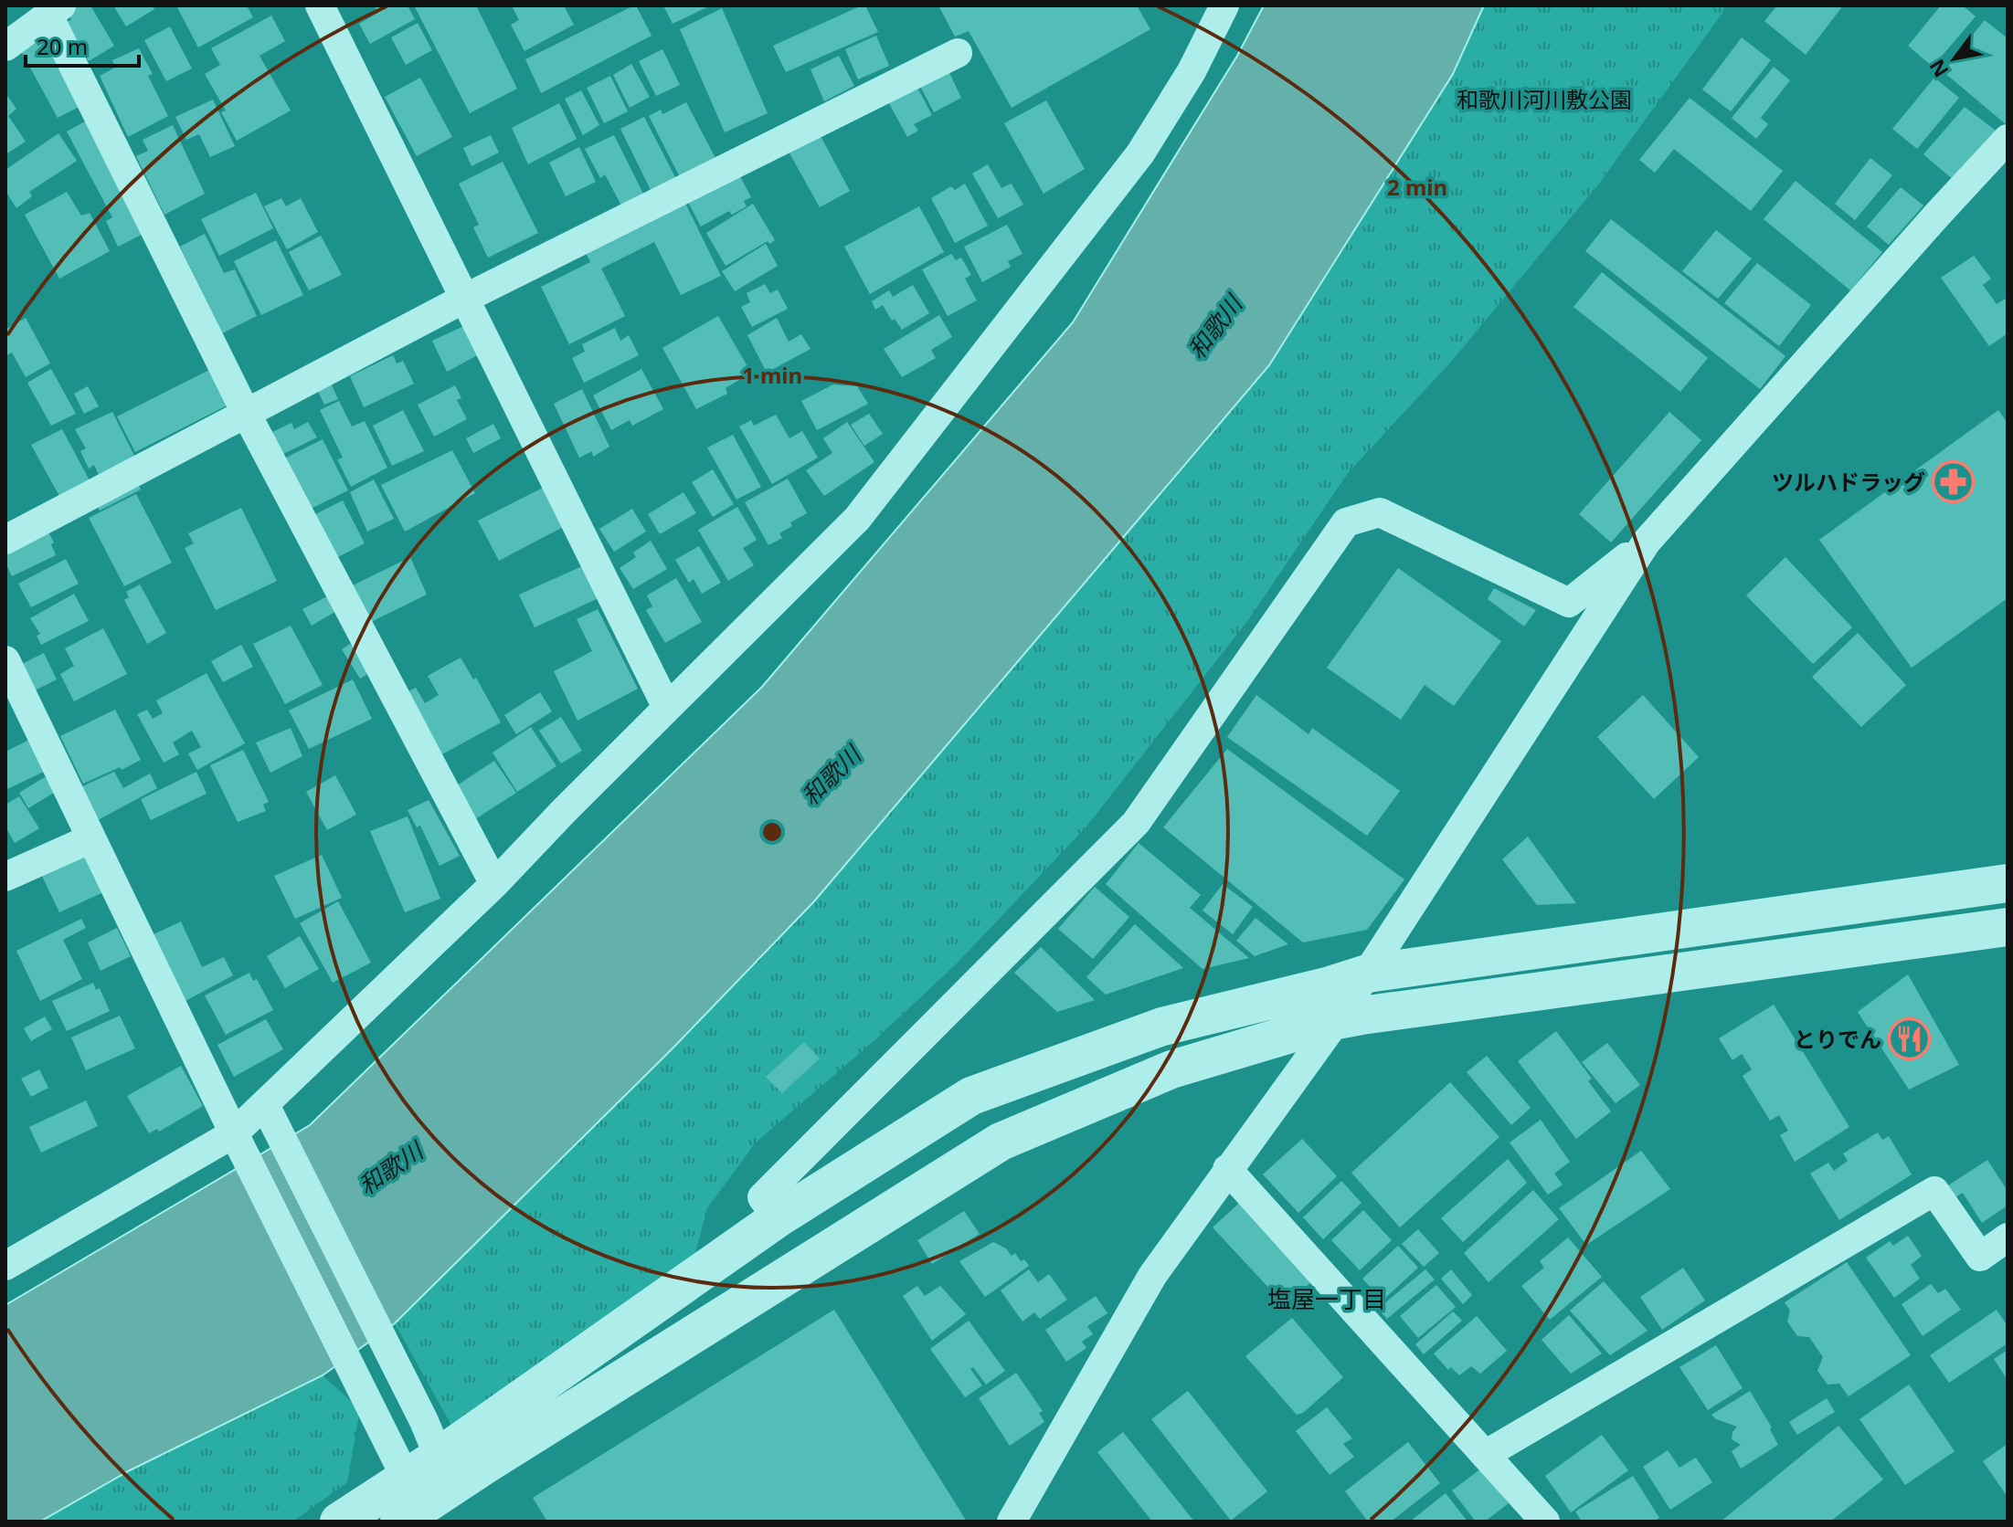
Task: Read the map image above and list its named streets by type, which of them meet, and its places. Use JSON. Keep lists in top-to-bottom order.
{
  "districts": ["塩屋一丁目"],
  "water": ["和歌川"],
  "parks": ["和歌川河川敷公園"],
  "places": {
    "pharmacy": ["ツルハドラッグ"],
    "restaurant": ["とりでん"]
  },
  "scale_bar": "20 m",
  "north": "bottom left",
  "rings": ["2 min", "1 min"]
}
